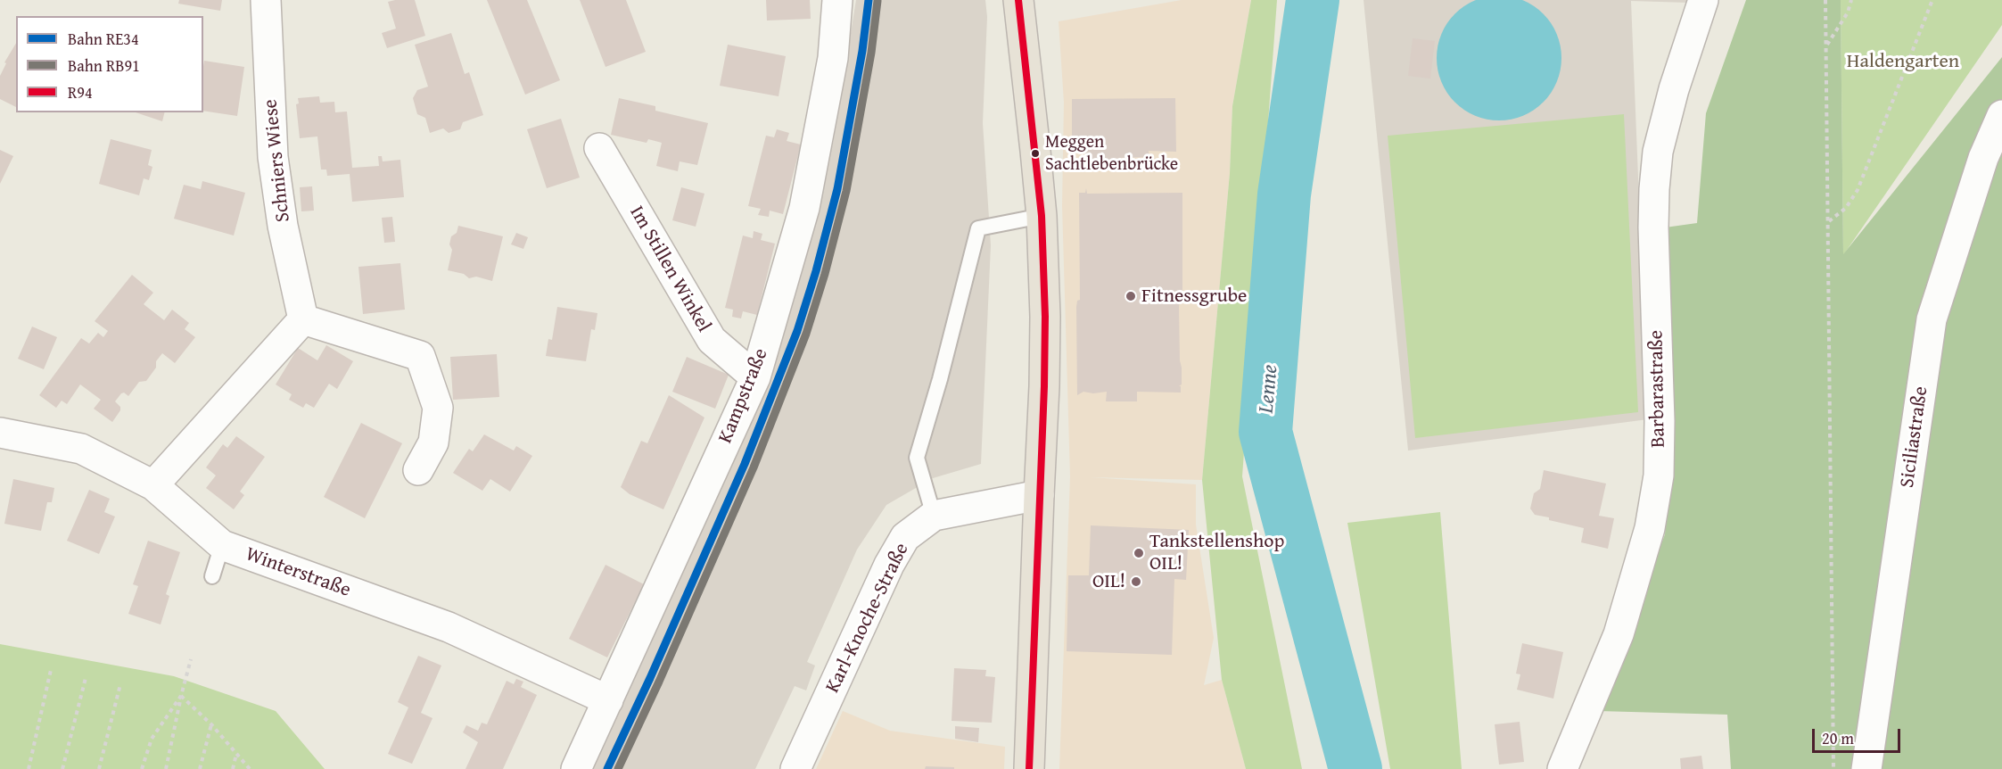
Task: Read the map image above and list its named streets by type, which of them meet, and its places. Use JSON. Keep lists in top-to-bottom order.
{
  "streets": {
    "street": [
      "Schniers Wiese",
      "Im Stillen Winkel",
      "Barbarastraße",
      "Kampstraße",
      "Siciliastraße",
      "Winterstraße",
      "Karl-Knoche-Straße"
    ]
  },
  "crossings": [
    ["Im Stillen Winkel", "Kampstraße"],
    ["Kampstraße", "Winterstraße"]
  ],
  "water": ["Lenne"],
  "parks": ["Haldengarten"],
  "places": [
    "Meggen Sachtlebenbrücke",
    "Fitnessgrube",
    "Tankstellenshop OIL!",
    "OIL!"
  ],
  "lines": ["rail line RE34", "transit line R94", "rail line RB91"],
  "legend": ["Bahn RE34", "Bahn RB91", "R94"],
  "scale_bar": "20 m"
}
